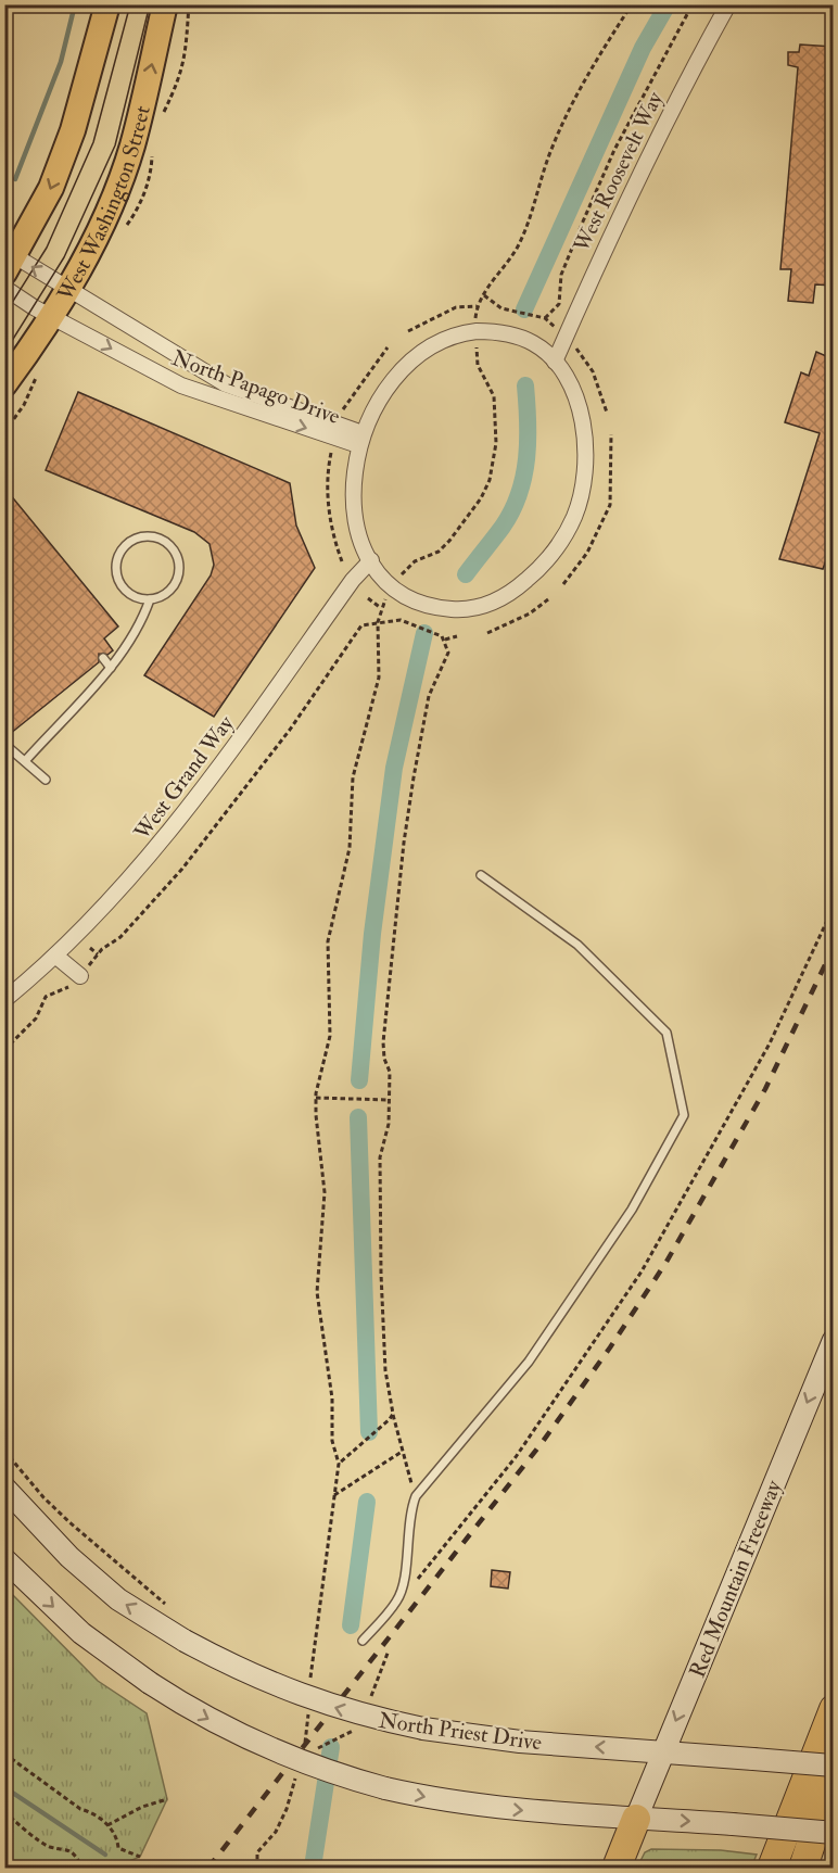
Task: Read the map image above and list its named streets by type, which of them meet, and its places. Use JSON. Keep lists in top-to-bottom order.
{
  "streets": {
    "main road": ["West Washington Street", "Red Mountain Freeeway", "North Priest Drive"],
    "street": ["West Roosevelt Way", "North Papago Drive", "West Grand Way"]
  },
  "crossings": [
    ["West Washington Street", "North Papago Drive"],
    ["Red Mountain Freeeway", "North Priest Drive"]
  ],
  "one_way": ["Red Mountain Freeeway"]
}
